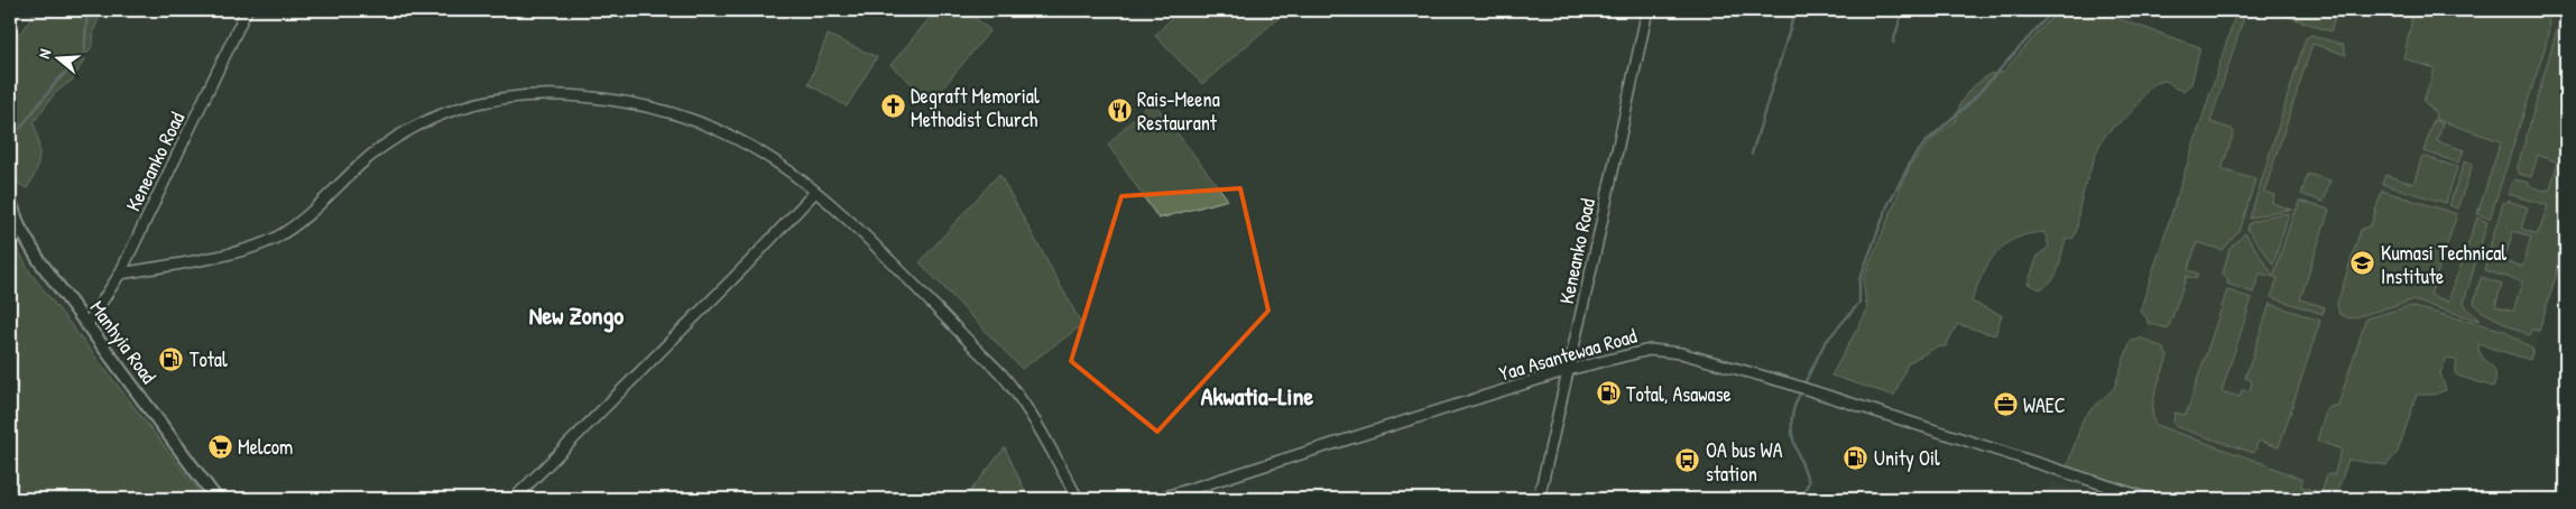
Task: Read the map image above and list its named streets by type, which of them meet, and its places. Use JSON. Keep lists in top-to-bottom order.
{
  "streets": {
    "main road": ["Manhyia Road"],
    "street": ["Keneanko Road", "Yaa Asantewaa Road"]
  },
  "crossings": [
    ["Keneanko Road", "Manhyia Road"],
    ["Keneanko Road", "Yaa Asantewaa Road"]
  ],
  "districts": ["New Zongo", "Akwatia-Line"],
  "places": {
    "church": ["Degraft Memorial Methodist Church"],
    "restaurant": ["Rais-Meena Restaurant"],
    "school or university": ["Kumasi Technical Institute"],
    "fuel station": ["Total", "Total, Asawase", "Unity Oil"],
    "office": ["WAEC"],
    "supermarket": ["Melcom"],
    "bus stop": ["OA bus WA station"]
  },
  "north": "left"
}
